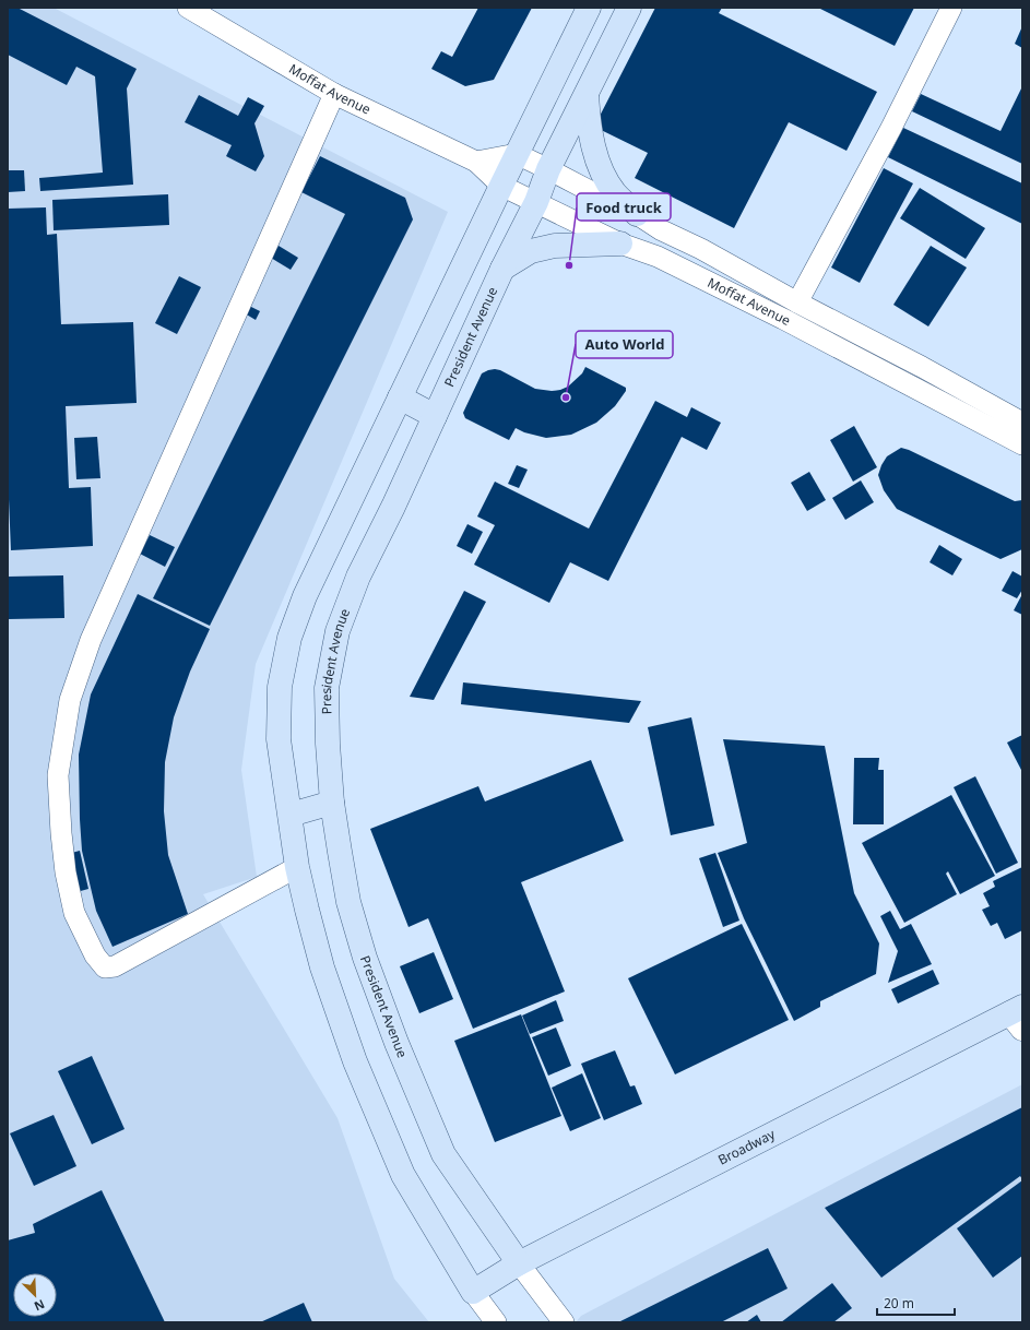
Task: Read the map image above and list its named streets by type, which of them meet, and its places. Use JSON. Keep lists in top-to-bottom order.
{
  "streets": {
    "main road": ["President Avenue", "Broadway"],
    "street": ["Moffat Avenue"]
  },
  "crossings": [
    ["Moffat Avenue", "President Avenue"],
    ["President Avenue", "Broadway"]
  ],
  "places": ["Food truck", "Auto World"],
  "scale_bar": "20 m",
  "north": "bottom right"
}
